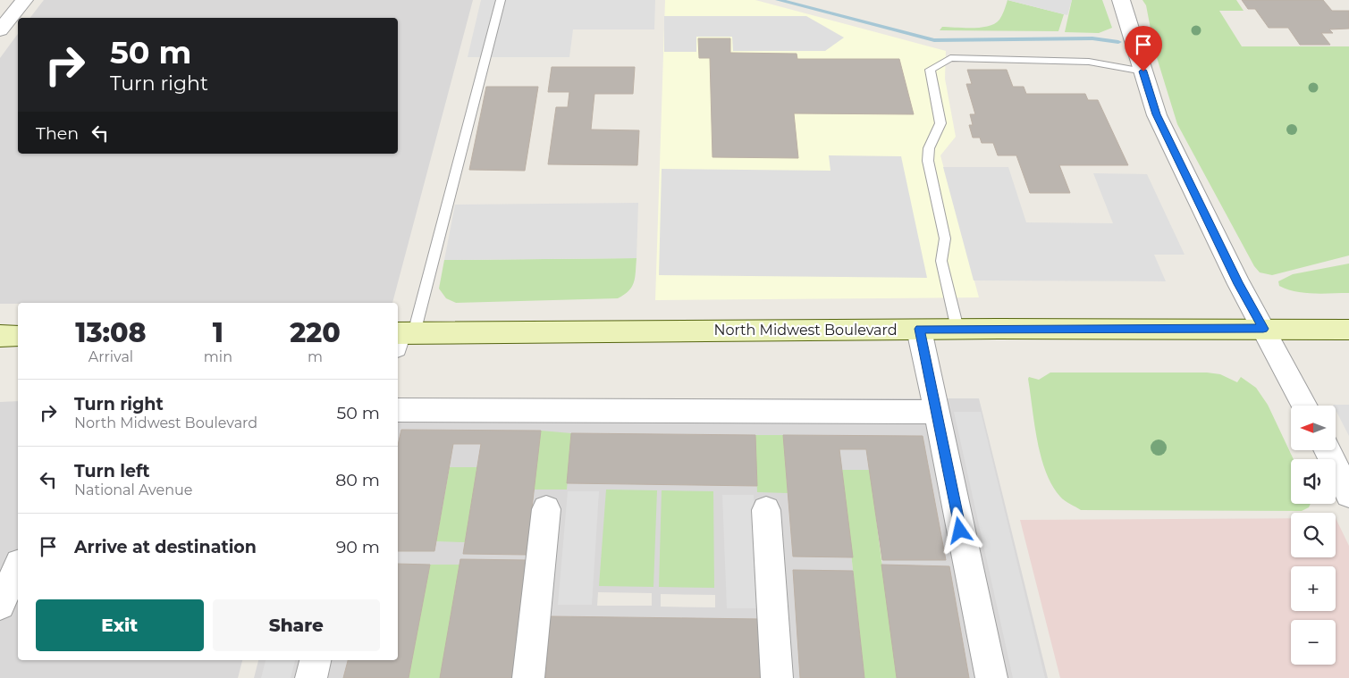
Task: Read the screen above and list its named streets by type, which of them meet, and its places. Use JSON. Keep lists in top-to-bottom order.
{
  "streets": {
    "main road": ["North Midwest Boulevard"]
  },
  "north": "left",
  "page": {
    "turn": ["50 m", "Turn right"],
    "then": "Then",
    "eta": [
      "13:08",
      "Arrival",
      "1",
      "min",
      "220",
      "m"
    ],
    "list": [
      {
        "name": "Turn right",
        "note": "North Midwest Boulevard",
        "value": "50 m"
      },
      {
        "name": "Turn left",
        "note": "National Avenue",
        "value": "80 m"
      },
      {
        "name": "Arrive at destination",
        "value": "90 m"
      }
    ],
    "map_buttons": ["+", "−"],
    "buttons": ["Exit", "Share"]
  }
}
